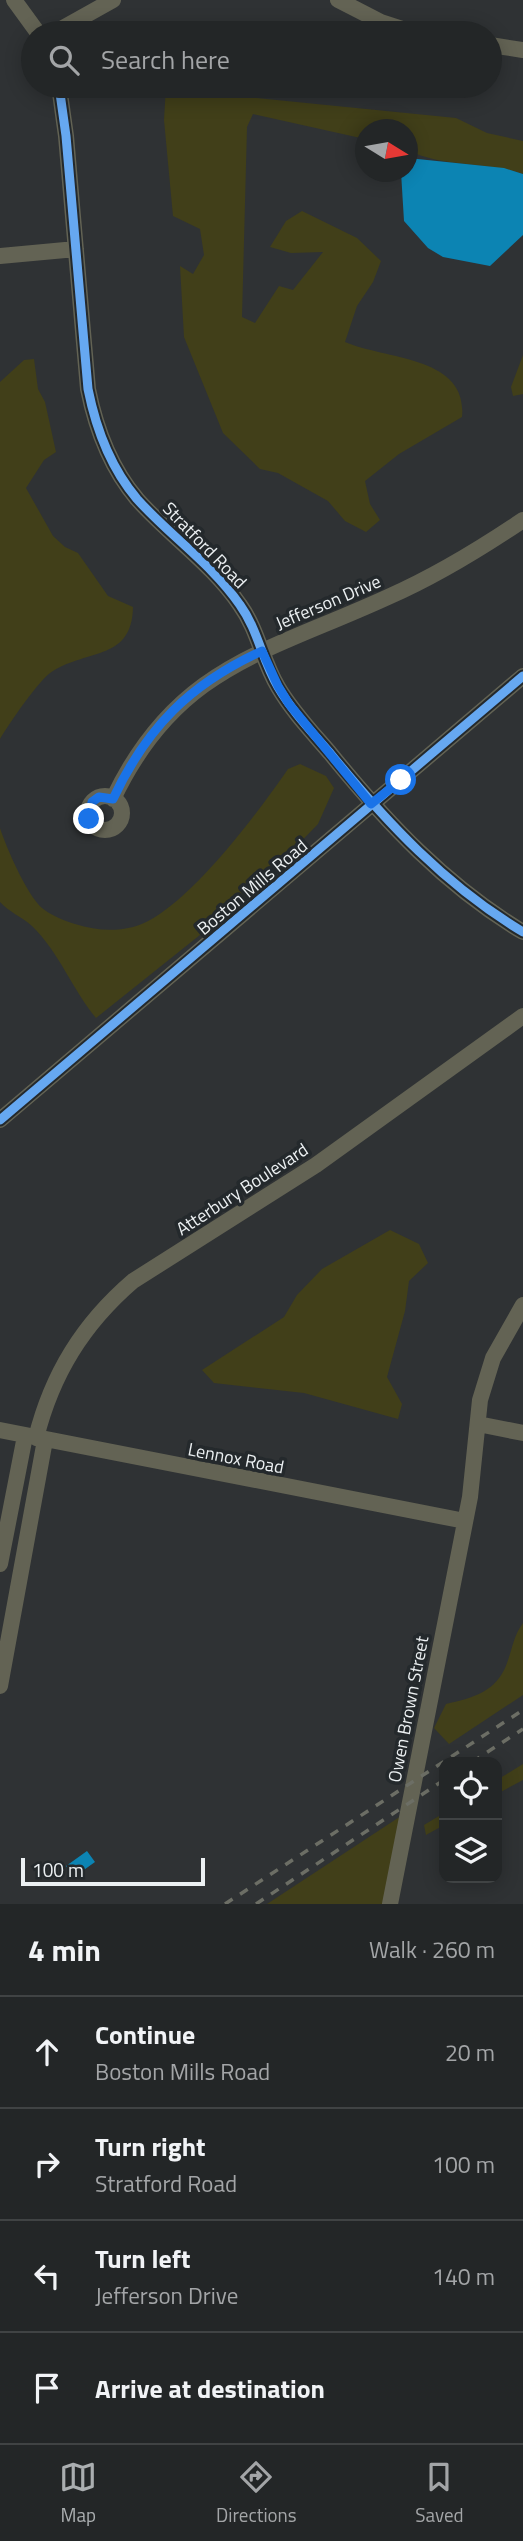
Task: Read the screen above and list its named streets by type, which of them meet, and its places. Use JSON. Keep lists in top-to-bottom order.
{
  "streets": {
    "street": [
      "Stratford Road",
      "Jefferson Drive",
      "Boston Mills Road",
      "Atterbury Boulevard",
      "Lennox Road",
      "Owen Brown Street"
    ]
  },
  "crossings": [
    ["Stratford Road", "Jefferson Drive"],
    ["Stratford Road", "Boston Mills Road"],
    ["Atterbury Boulevard", "Lennox Road"],
    ["Lennox Road", "Owen Brown Street"]
  ],
  "scale_bar": "100 m",
  "north": "right",
  "page": {
    "search": "Search here",
    "scale": "100 m",
    "heading": ["4 min", "Walk · 260 m"],
    "list": [
      ["Continue", "Boston Mills Road", "20 m"],
      ["Turn right", "Stratford Road", "100 m"],
      ["Turn left", "Jefferson Drive", "140 m"],
      "Arrive at destination"
    ],
    "nav": ["Map", "Directions", "Saved"]
  }
}
